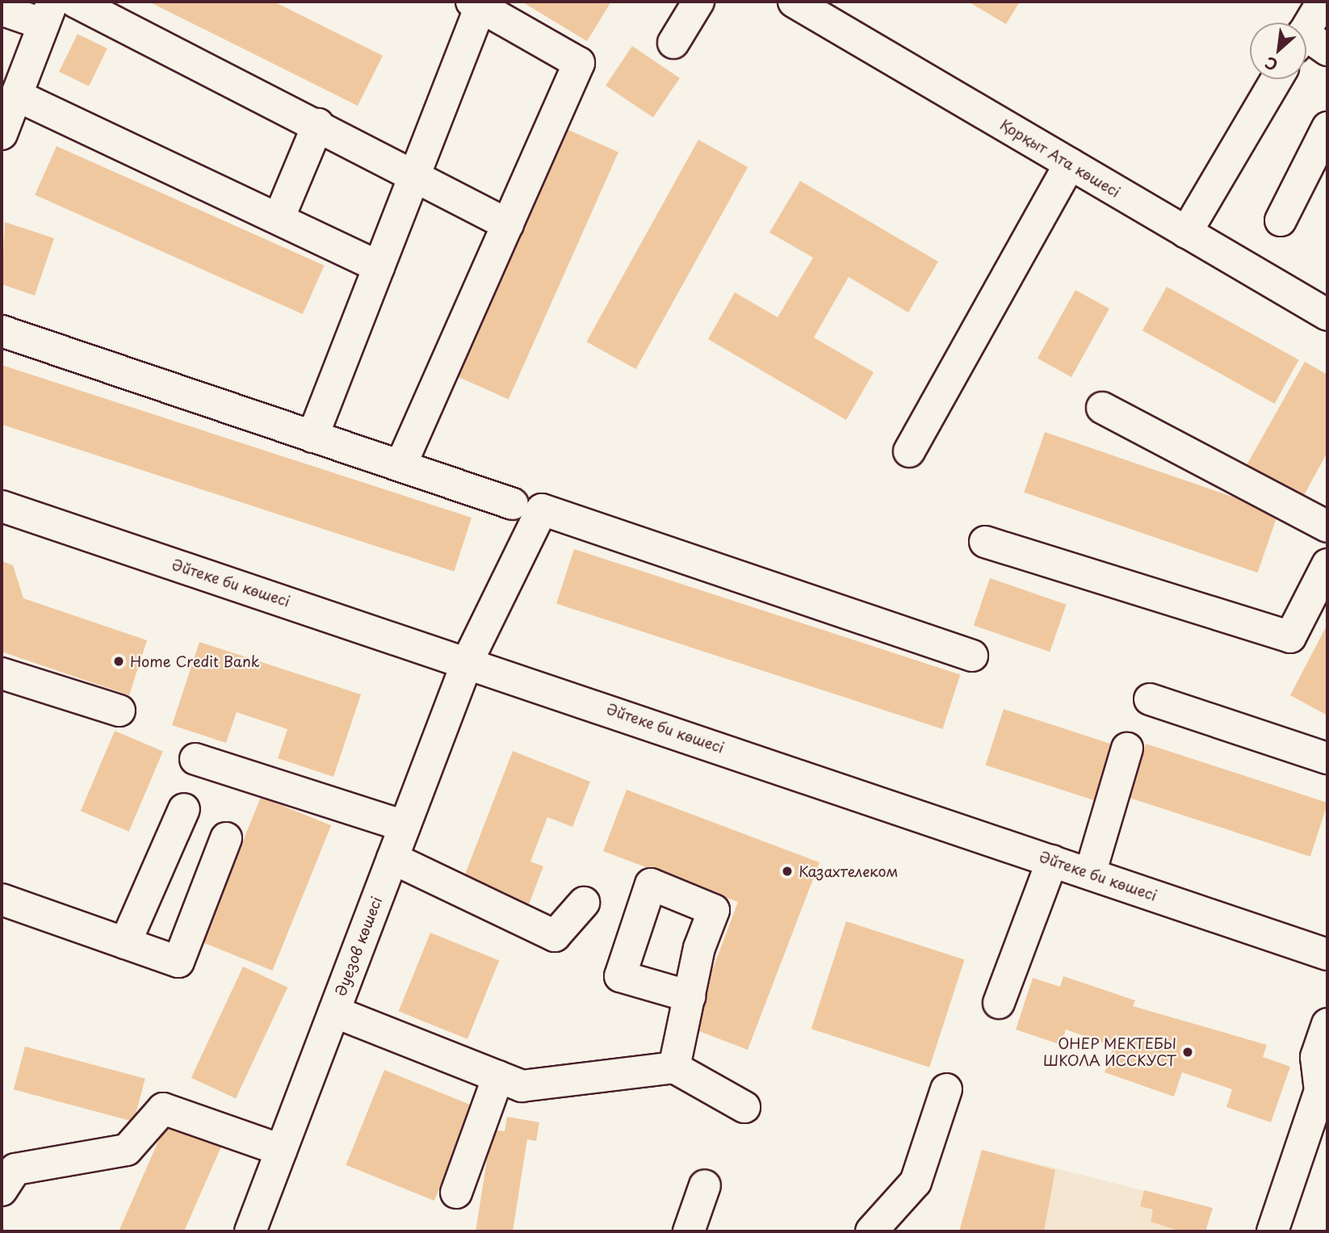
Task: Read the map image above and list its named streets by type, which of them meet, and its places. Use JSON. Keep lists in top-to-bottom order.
{
  "streets": {
    "street": ["Қорқыт Ата көшесі", "Әйтеке би көшесі", "Әуезов көшесі"]
  },
  "crossings": [
    ["Әйтеке би көшесі", "Әуезов көшесі"]
  ],
  "places": ["Home Credit Bank", "Казахтелеком", "ОНЕР МЕКТЕБЫ ШКОЛА ИССКУСТ"],
  "north": "bottom left"
}
